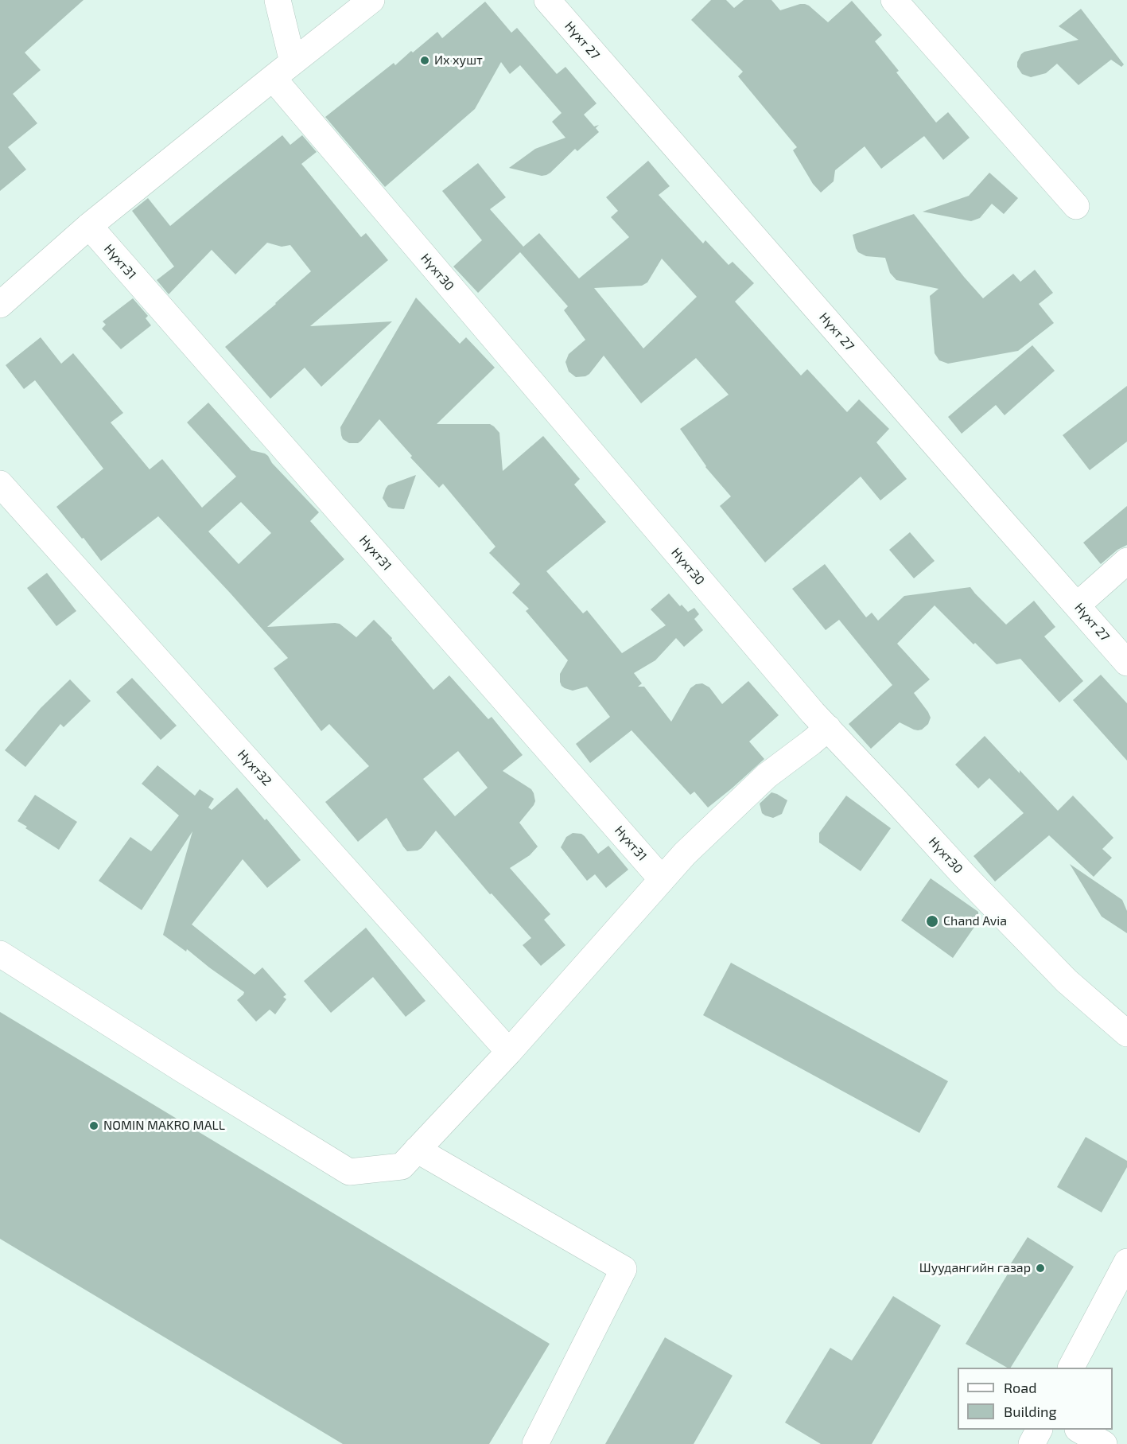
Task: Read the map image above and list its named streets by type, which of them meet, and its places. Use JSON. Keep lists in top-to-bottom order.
{
  "streets": {
    "street": [
      "Нүхт 27",
      "Нүхт31",
      "Нүхт30",
      "Нүхт32"
    ]
  },
  "places": [
    "Их хушт",
    "Chand Avia",
    "NOMIN MAKRO MALL",
    "Шуудангийн газар"
  ],
  "legend": ["Road", "Building"]
}
